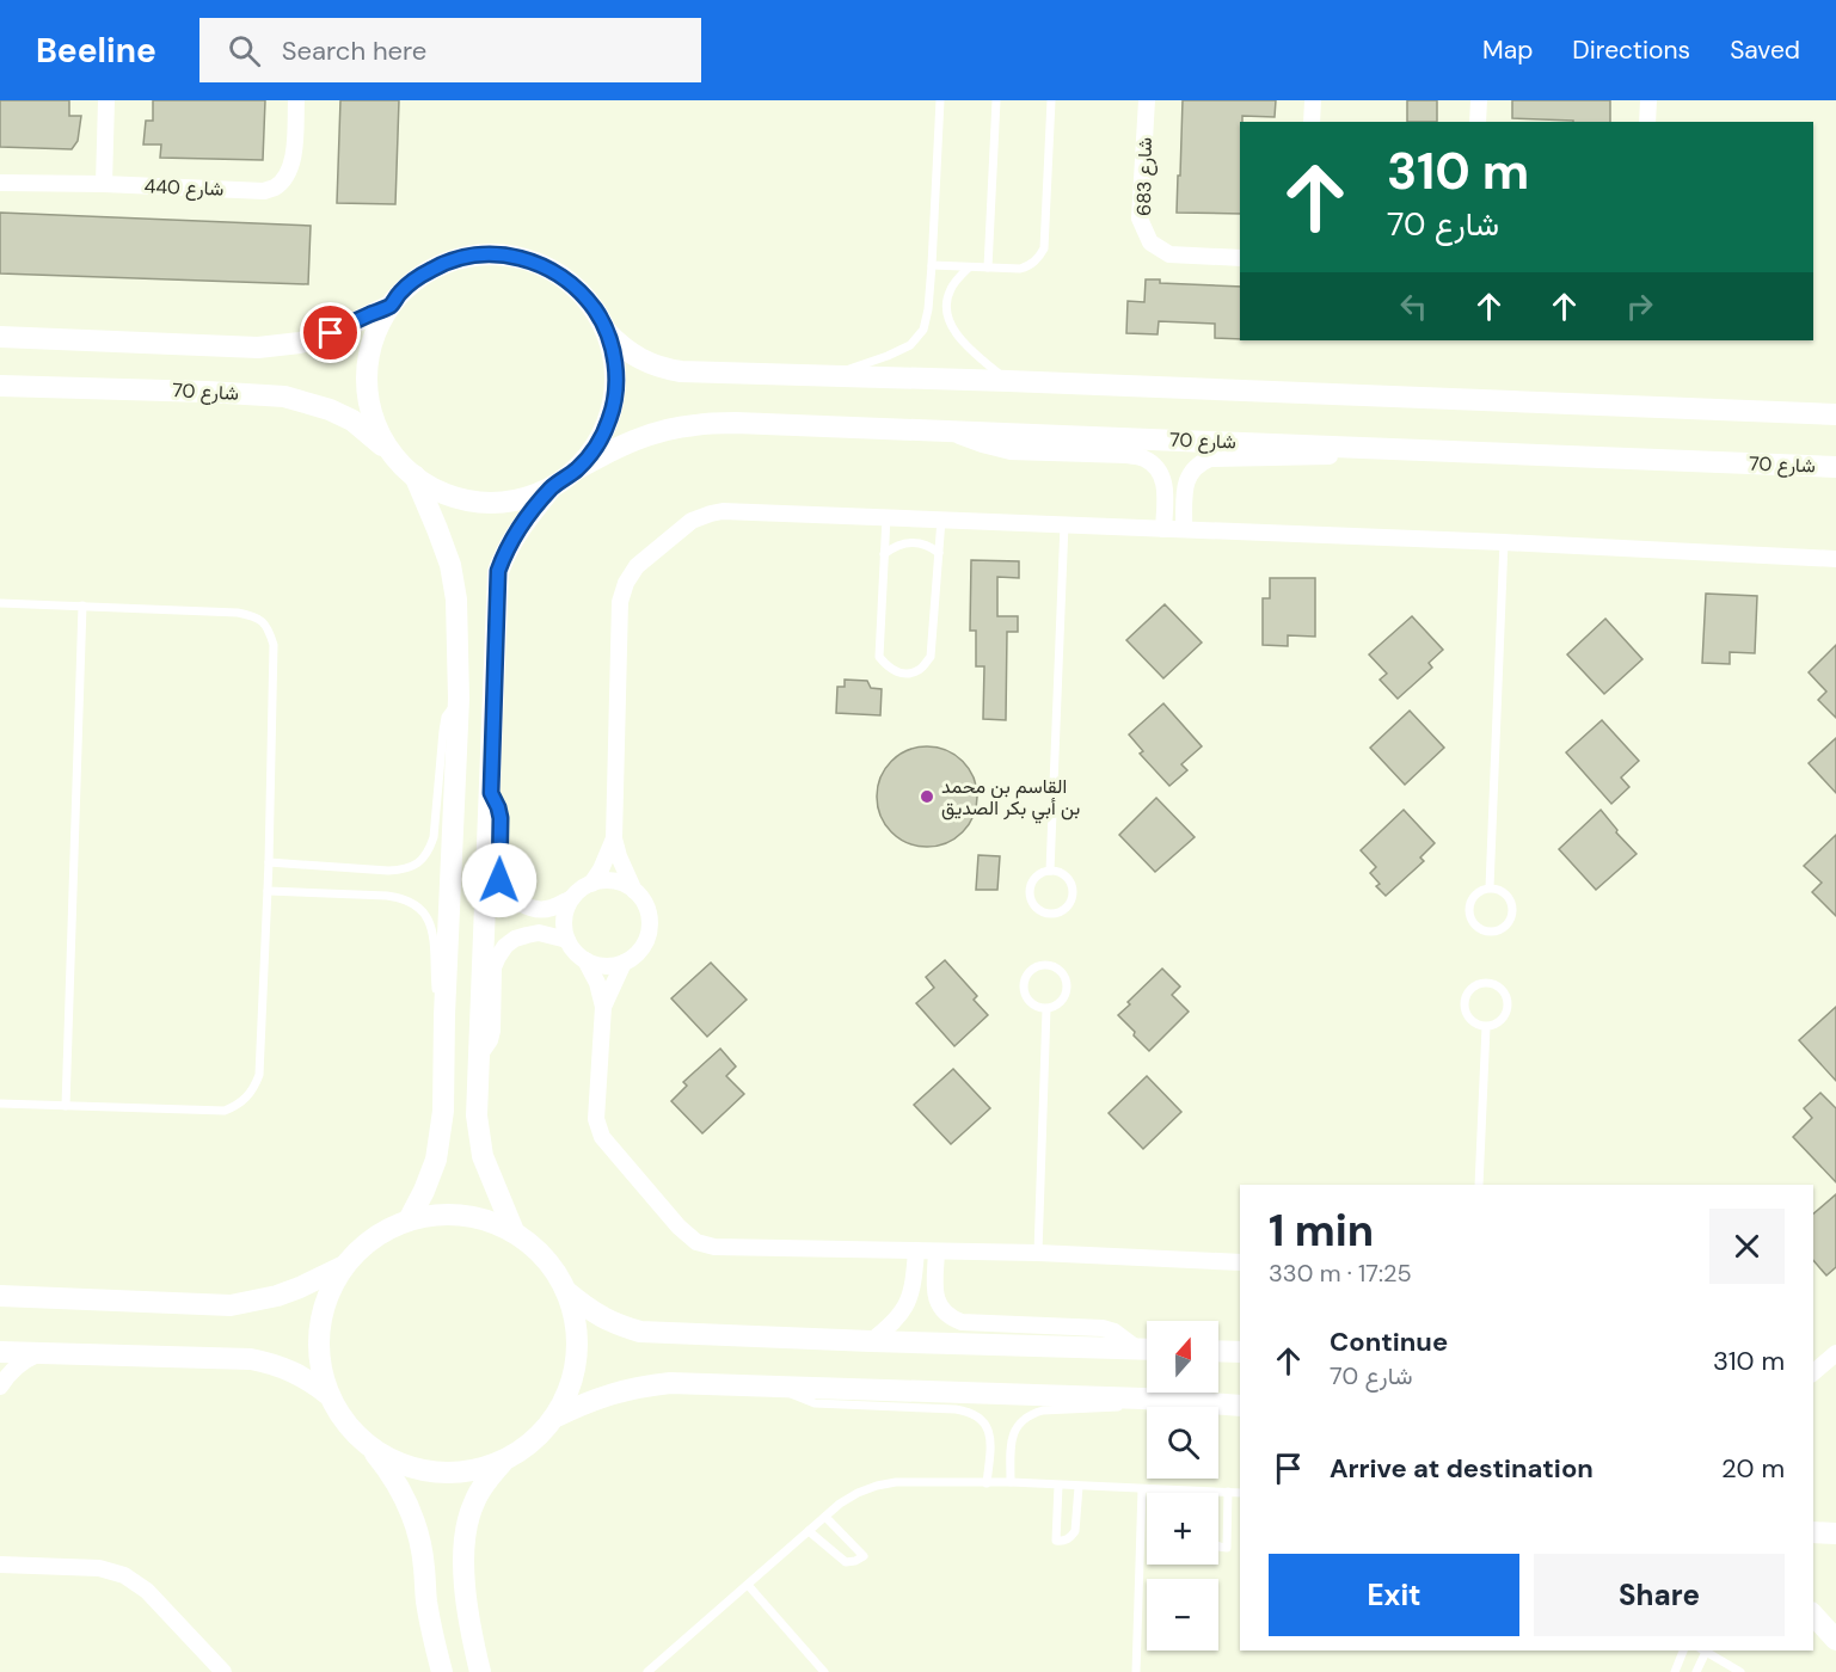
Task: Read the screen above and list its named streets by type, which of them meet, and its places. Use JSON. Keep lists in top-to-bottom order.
{
  "streets": {
    "main road": ["شارع 70"],
    "street": ["شارع 683", "شارع 440"]
  },
  "places": ["القاسم بن محمد بن أبي بكر الصديق"],
  "north": "top",
  "page": {
    "header": "Beeline",
    "search": "Search here",
    "nav": ["Map", "Directions", "Saved"],
    "turn": ["310 m", "شارع 70"],
    "heading": ["1 min", "330 m · 17:25"],
    "list": [
      {
        "name": "Continue",
        "note": "شارع 70",
        "value": "310 m"
      },
      {
        "name": "Arrive at destination",
        "value": "20 m"
      }
    ],
    "map_buttons": ["+", "−"],
    "buttons": ["Exit", "Share"]
  }
}
